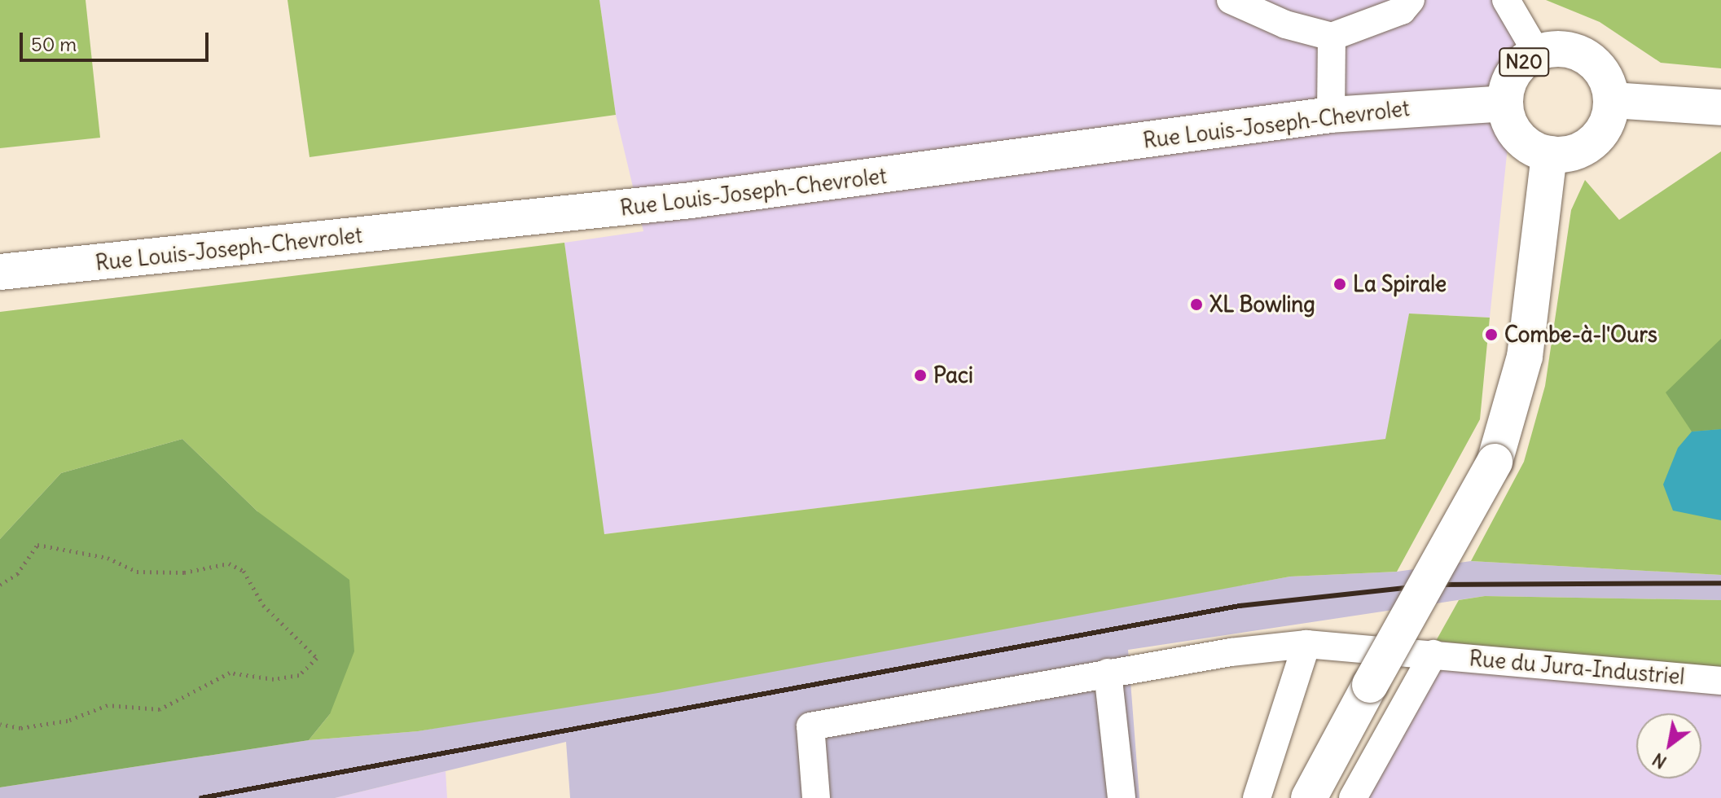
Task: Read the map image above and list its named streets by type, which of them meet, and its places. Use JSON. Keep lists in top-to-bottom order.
{
  "streets": {
    "main road": ["N20", "Rue Louis-Joseph-Chevrolet"],
    "street": ["Rue du Jura-Industriel"]
  },
  "crossings": [
    ["N20", "Rue Louis-Joseph-Chevrolet"]
  ],
  "places": [
    "La Spirale",
    "XL Bowling",
    "Combe-à-l'Ours",
    "Paci"
  ],
  "scale_bar": "50 m",
  "north": "bottom left"
}
